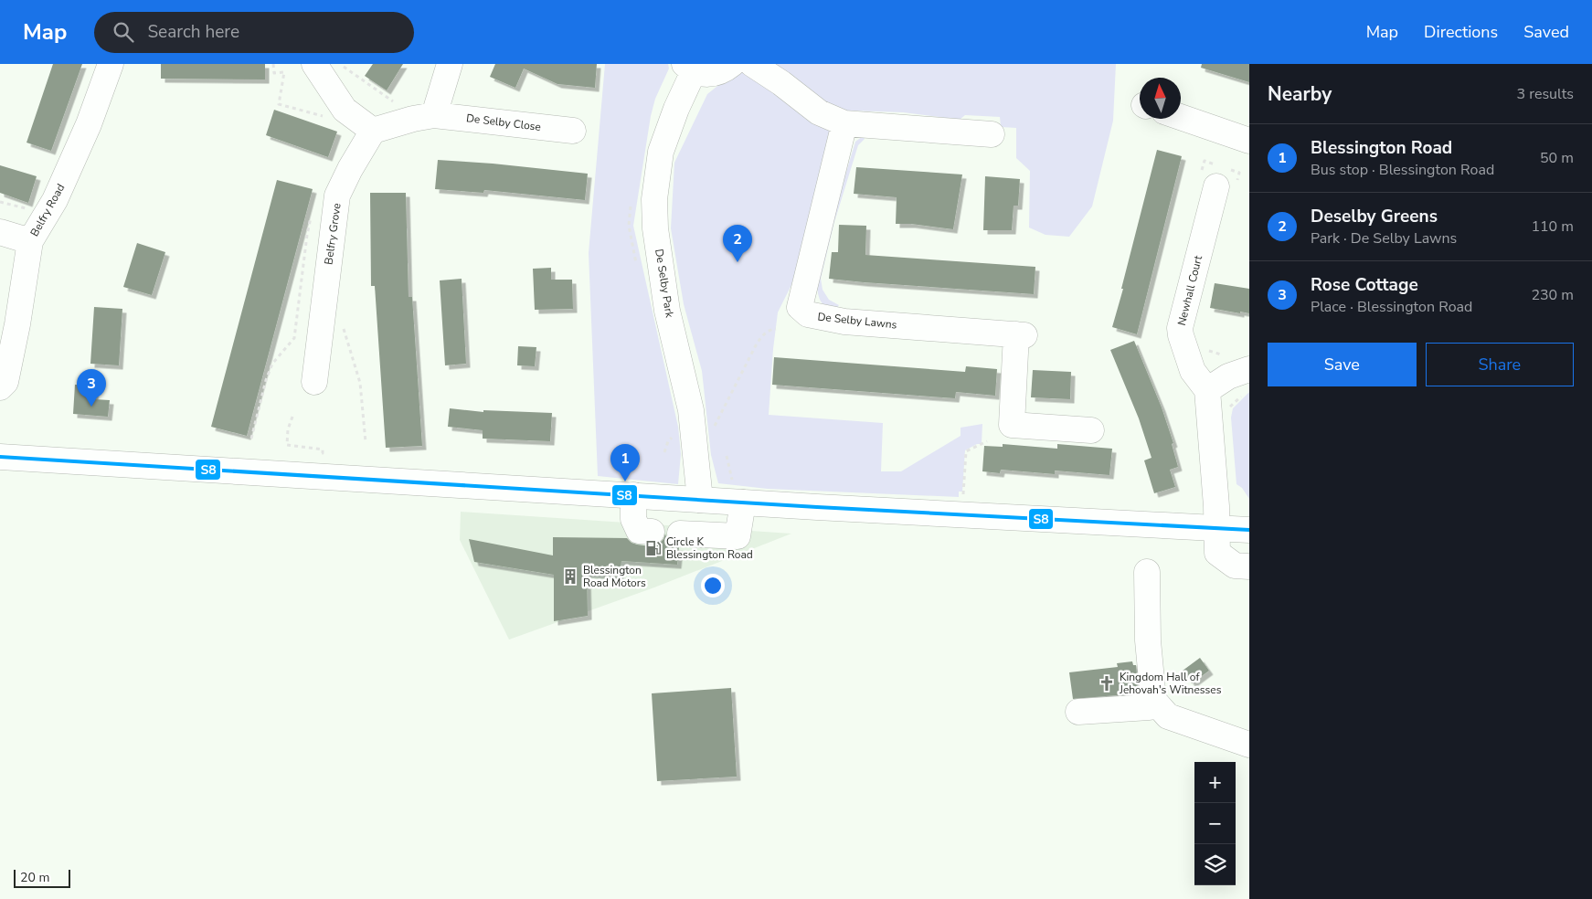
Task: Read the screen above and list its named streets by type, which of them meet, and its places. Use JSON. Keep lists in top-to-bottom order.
{
  "streets": {
    "street": [
      "De Selby Close",
      "Belfry Road",
      "Belfry Grove",
      "De Selby Park",
      "Newhall Court",
      "De Selby Lawns"
    ]
  },
  "places": {
    "fuel station": ["Circle K Blessington Road"],
    "building": ["Blessington Road Motors"],
    "church": ["Kingdom Hall of Jehovah's Witnesses"]
  },
  "lines": ["transit line S8"],
  "scale_bar": "20 m",
  "north": "top",
  "page": {
    "header": "Map",
    "search": "Search here",
    "nav": ["Map", "Directions", "Saved"],
    "heading": ["Nearby", "3 results"],
    "list": [
      {
        "mark": "1",
        "name": "Blessington Road",
        "note": "Bus stop · Blessington Road",
        "value": "50 m"
      },
      {
        "mark": "2",
        "name": "Deselby Greens",
        "note": "Park · De Selby Lawns",
        "value": "110 m"
      },
      {
        "mark": "3",
        "name": "Rose Cottage",
        "note": "Place · Blessington Road",
        "value": "230 m"
      }
    ],
    "pins": ["2", "3", "1"],
    "buttons": ["Save", "Share"],
    "map_buttons": ["+", "−"],
    "scale": "20 m"
  }
}
